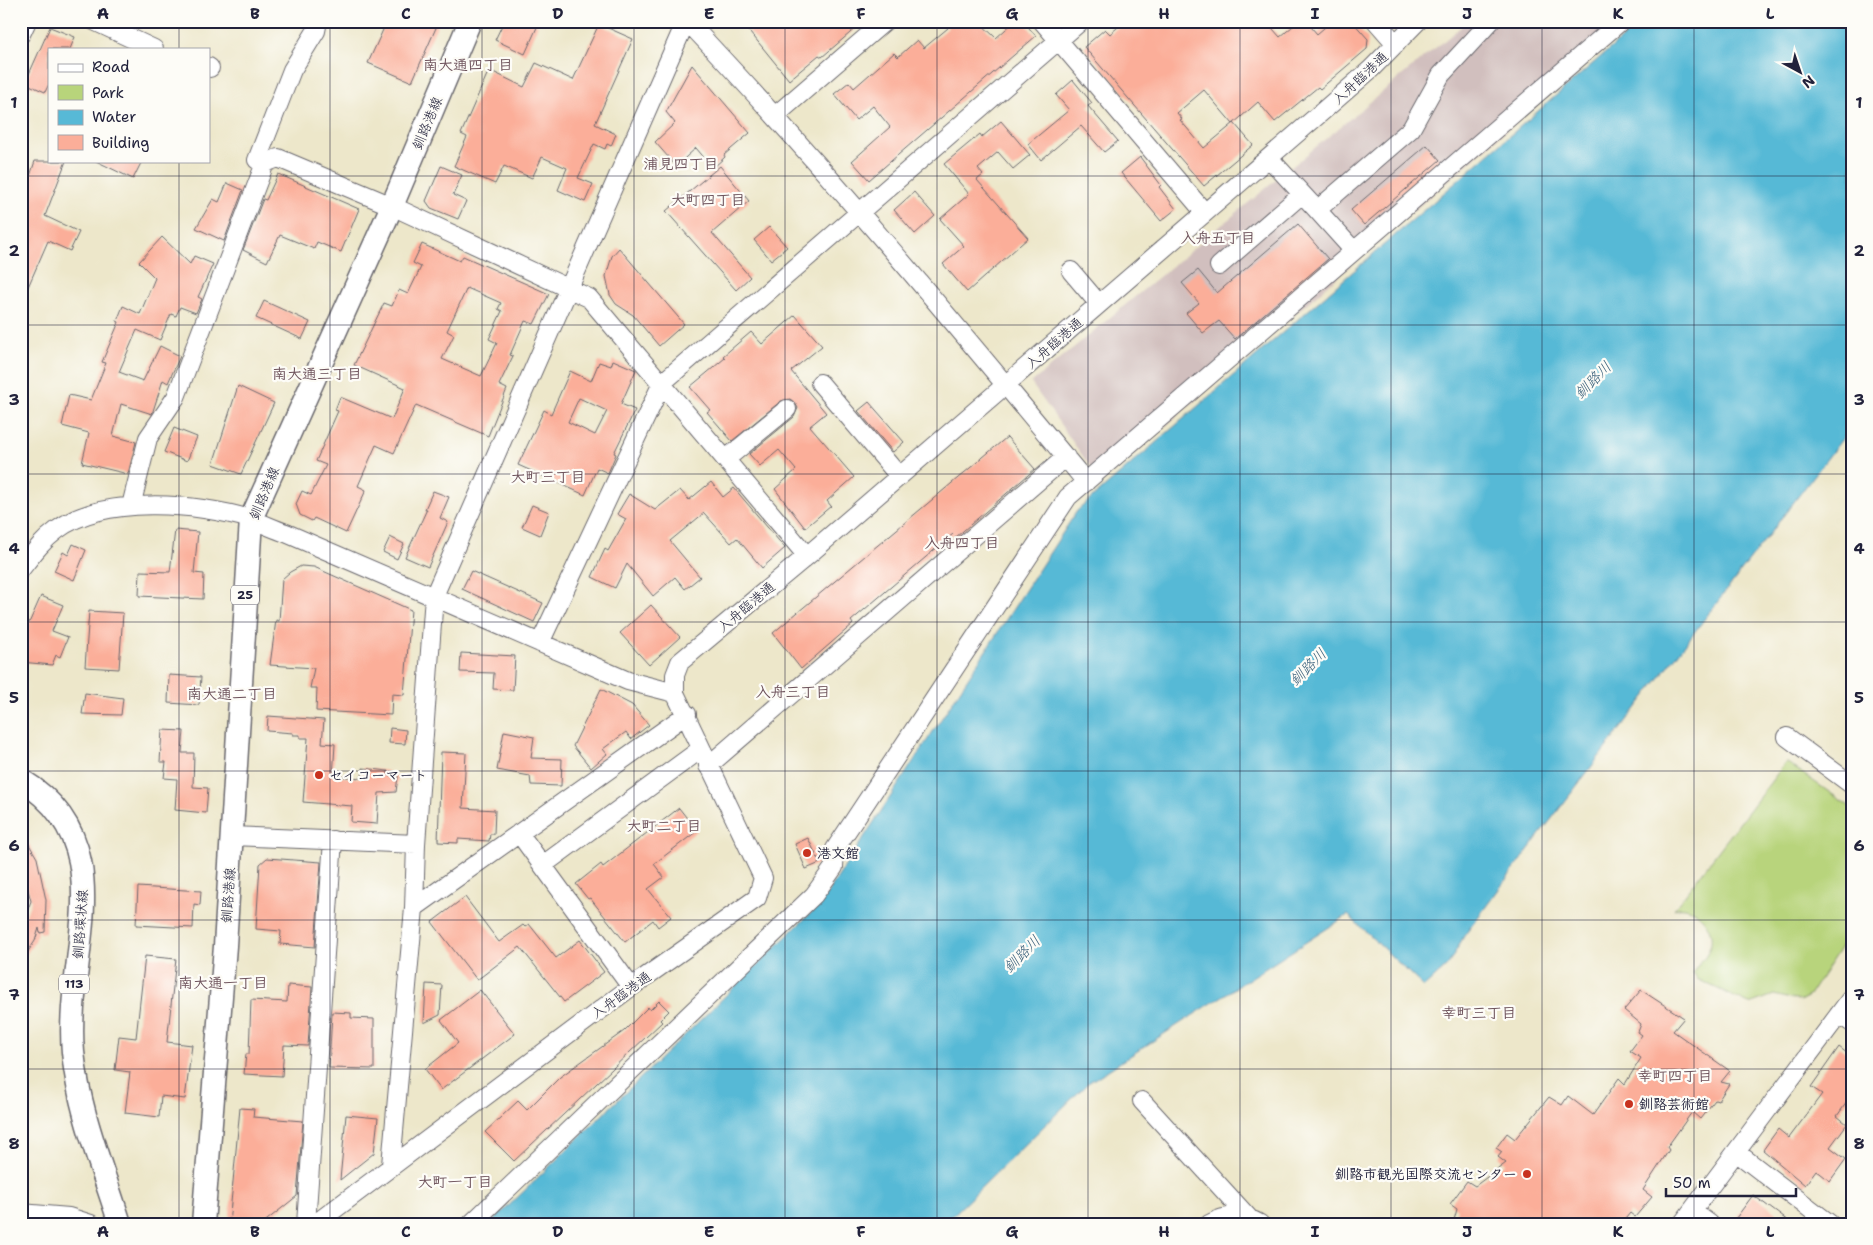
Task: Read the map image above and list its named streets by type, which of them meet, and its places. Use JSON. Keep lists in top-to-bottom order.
{
  "streets": {
    "main road": [
      "釧路港線",
      "25",
      "釧路環状線",
      "113"
    ],
    "street": ["入舟臨港通"]
  },
  "districts": [
    "南大通四丁目",
    "浦見四丁目",
    "大町四丁目",
    "入舟五丁目",
    "南大通三丁目",
    "大町三丁目",
    "入舟四丁目",
    "入舟三丁目",
    "南大通二丁目",
    "大町二丁目",
    "南大通一丁目",
    "幸町三丁目",
    "幸町四丁目",
    "大町一丁目"
  ],
  "water": ["釧路川"],
  "places": [
    "セイコーマート",
    "港文館",
    "釧路芸術館",
    "釧路市観光国際交流センター"
  ],
  "legend": [
    "Road",
    "Park",
    "Water",
    "Building"
  ],
  "scale_bar": "50 m",
  "north": "bottom right",
  "grid": {
    "columns": [
      "A",
      "B",
      "C",
      "D",
      "E",
      "F",
      "G",
      "H",
      "I",
      "J",
      "K",
      "L"
    ],
    "rows": [
      "1",
      "2",
      "3",
      "4",
      "5",
      "6",
      "7",
      "8"
    ]
  }
}
